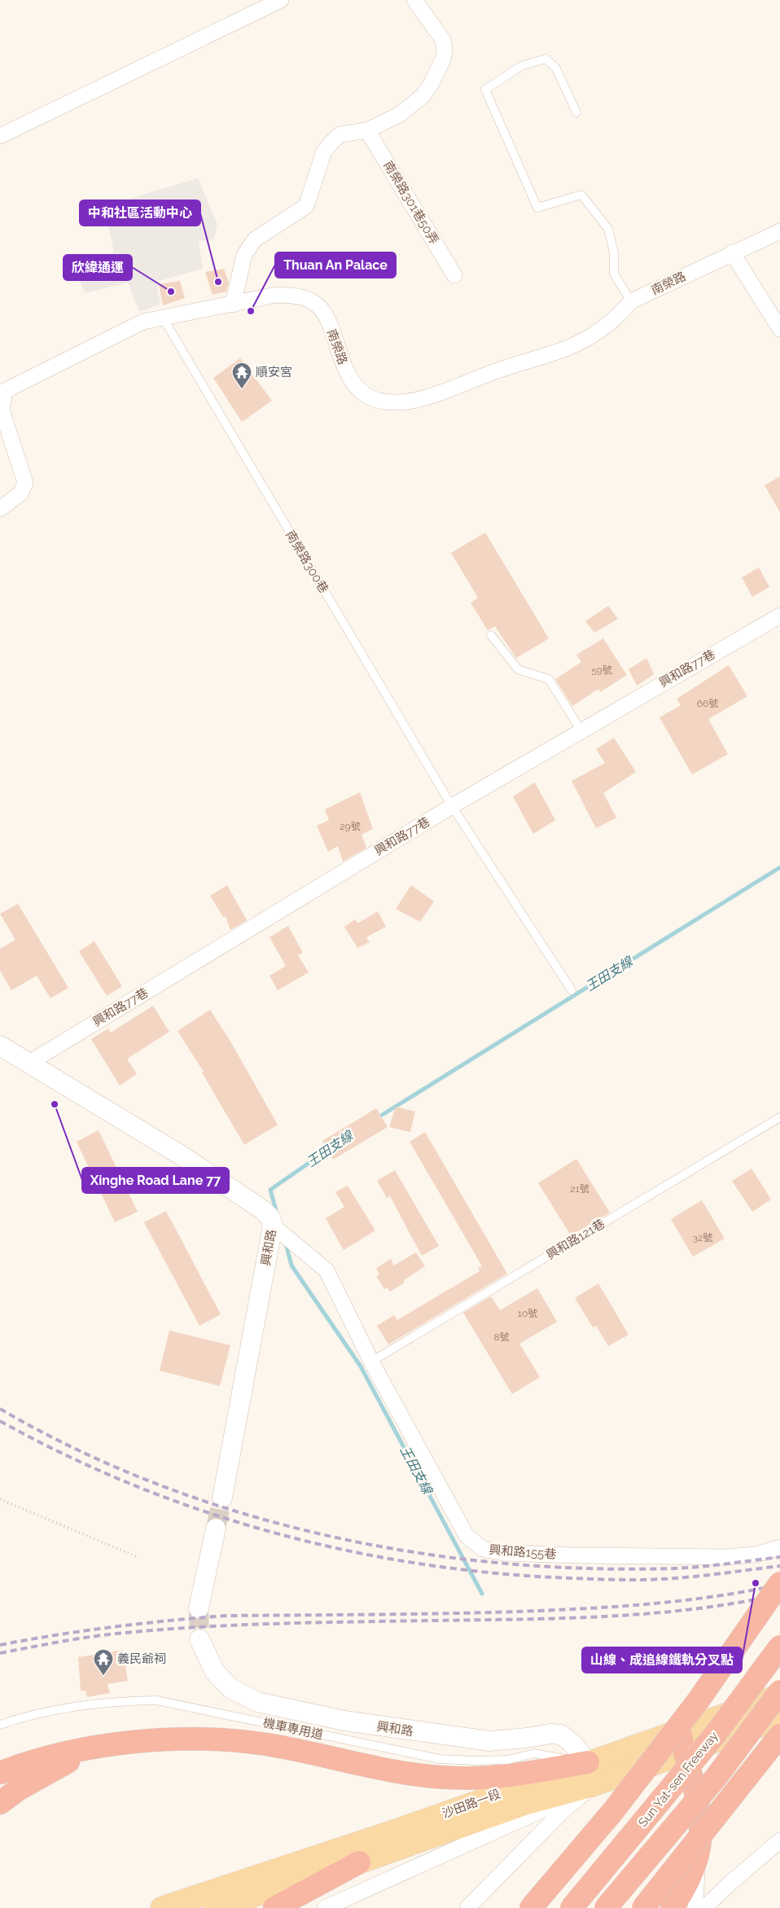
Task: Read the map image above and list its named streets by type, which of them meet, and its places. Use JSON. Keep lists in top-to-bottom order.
{
  "streets": {
    "highway": ["Sun Yat-sen Freeway"],
    "main road": ["沙田路一段"],
    "street": [
      "南榮路301巷50弄",
      "南榮路",
      "興和路77巷",
      "興和路",
      "興和路155巷"
    ],
    "lane": ["南榮路300巷", "興和路121巷", "機車專用道"]
  },
  "crossings": [
    ["南榮路", "南榮路300巷"],
    ["南榮路300巷", "興和路77巷"],
    ["興和路77巷", "興和路"],
    ["興和路121巷", "興和路155巷"],
    ["興和路", "興和路155巷"],
    ["興和路", "機車專用道"],
    ["興和路", "沙田路一段"],
    ["機車專用道", "沙田路一段"]
  ],
  "water": ["王田支線"],
  "places": {
    "other": [
      "中和社區活動中心",
      "欣緯通運",
      "Thuan An Palace",
      "Xinghe Road Lane 77",
      "山線、成追線鐵軌分叉點"
    ],
    "temple": ["順安宮", "義民爺祠"]
  },
  "house_numbers": [
    "59號",
    "66號",
    "29號",
    "21號",
    "32號",
    "10號",
    "8號"
  ]
}
